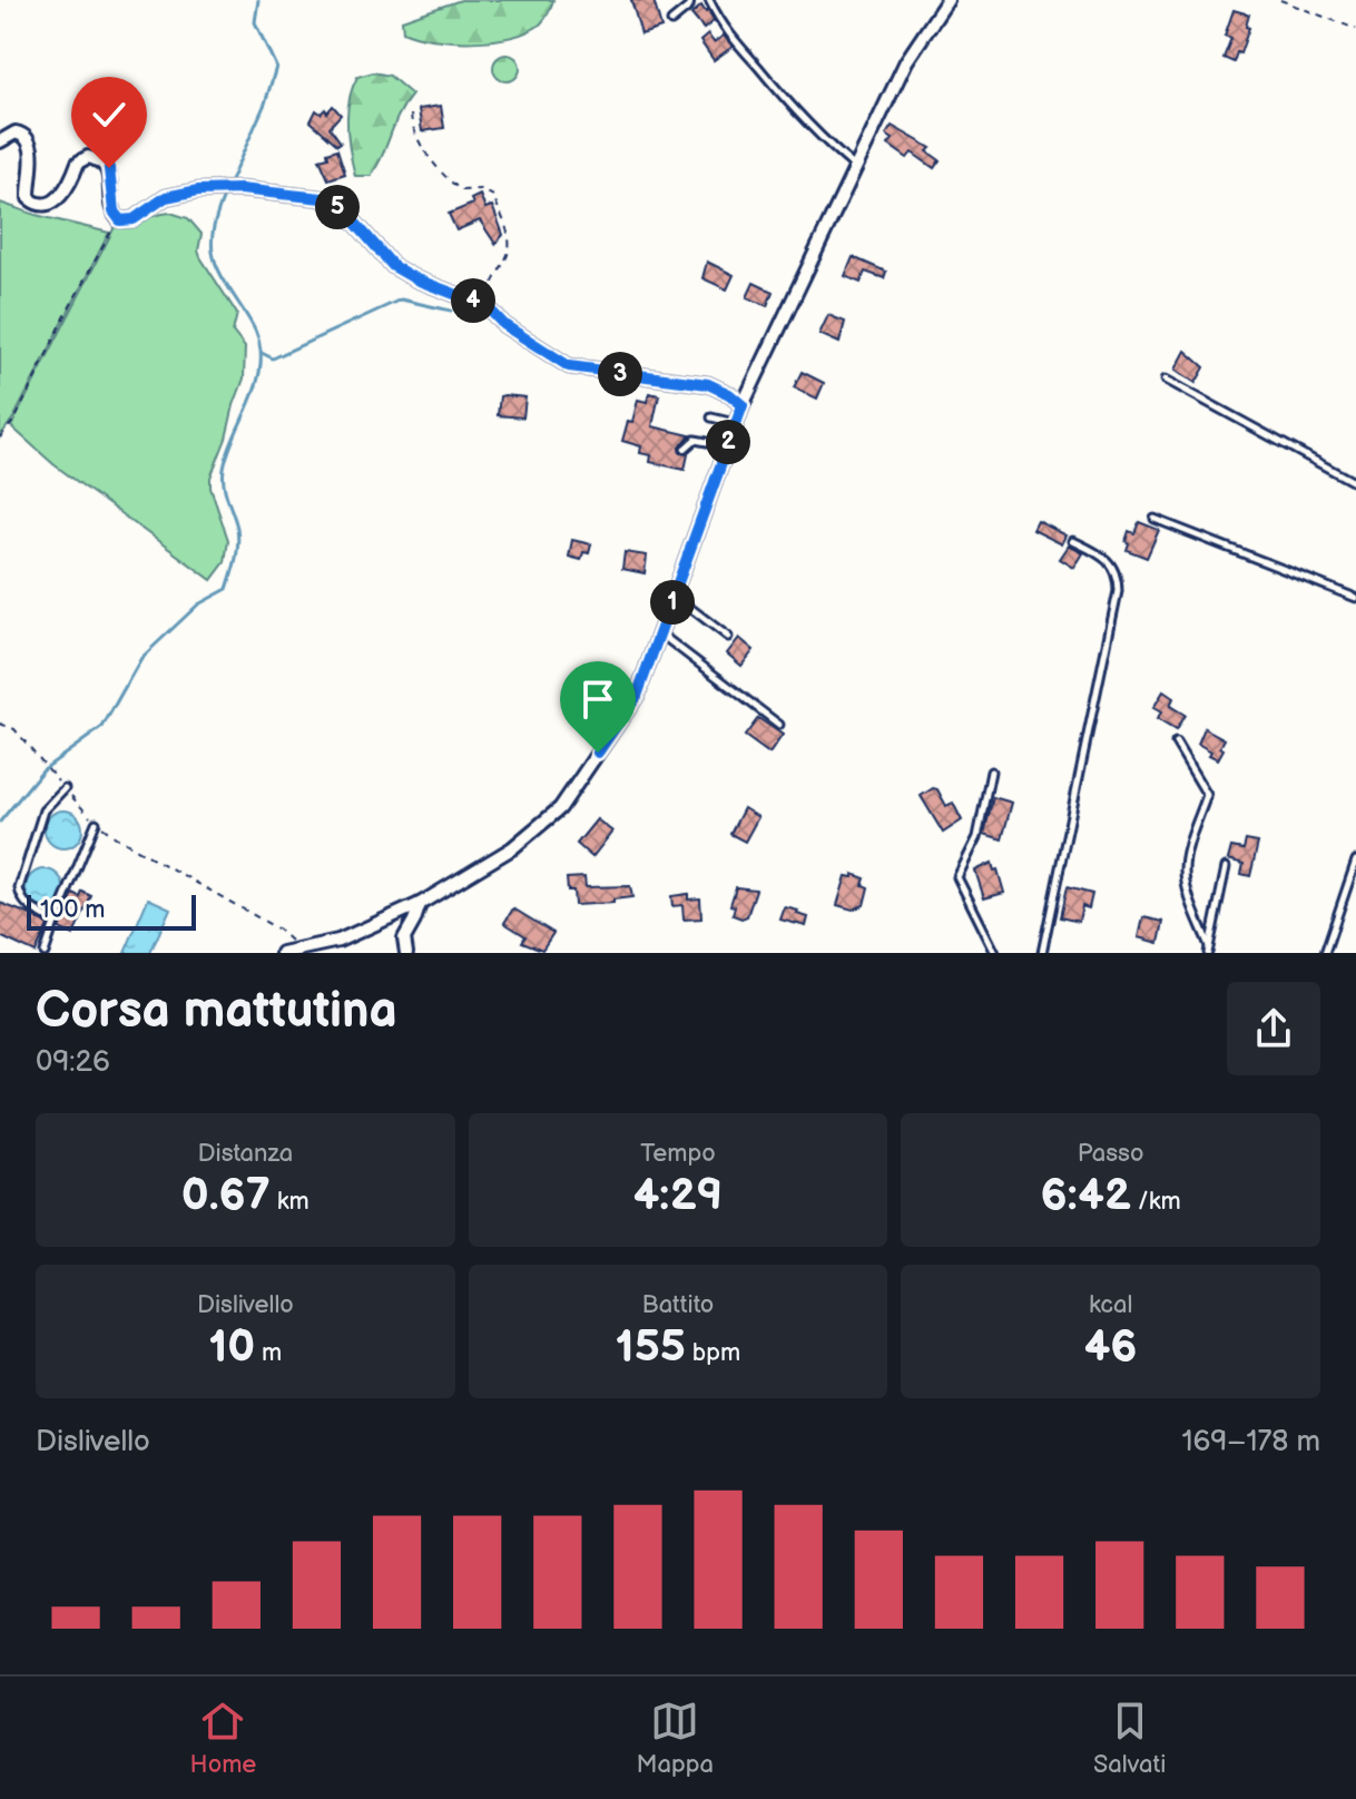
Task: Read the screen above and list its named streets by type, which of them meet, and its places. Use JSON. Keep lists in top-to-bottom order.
{
  "scale_bar": "100 m",
  "page": {
    "pins": [
      "5",
      "4",
      "3",
      "2",
      "1"
    ],
    "scale": "100 m",
    "heading": ["Corsa mattutina", "09:26"],
    "stats": [
      ["Distanza", "0.67 km"],
      ["Tempo", "4:29"],
      ["Passo", "6:42 /km"],
      ["Dislivello", "10 m"],
      ["Battito", "155 bpm"],
      ["kcal", "46"]
    ],
    "chart": ["Dislivello", "169–178 m"],
    "tabs": ["Home", "Mappa", "Salvati"]
  }
}
